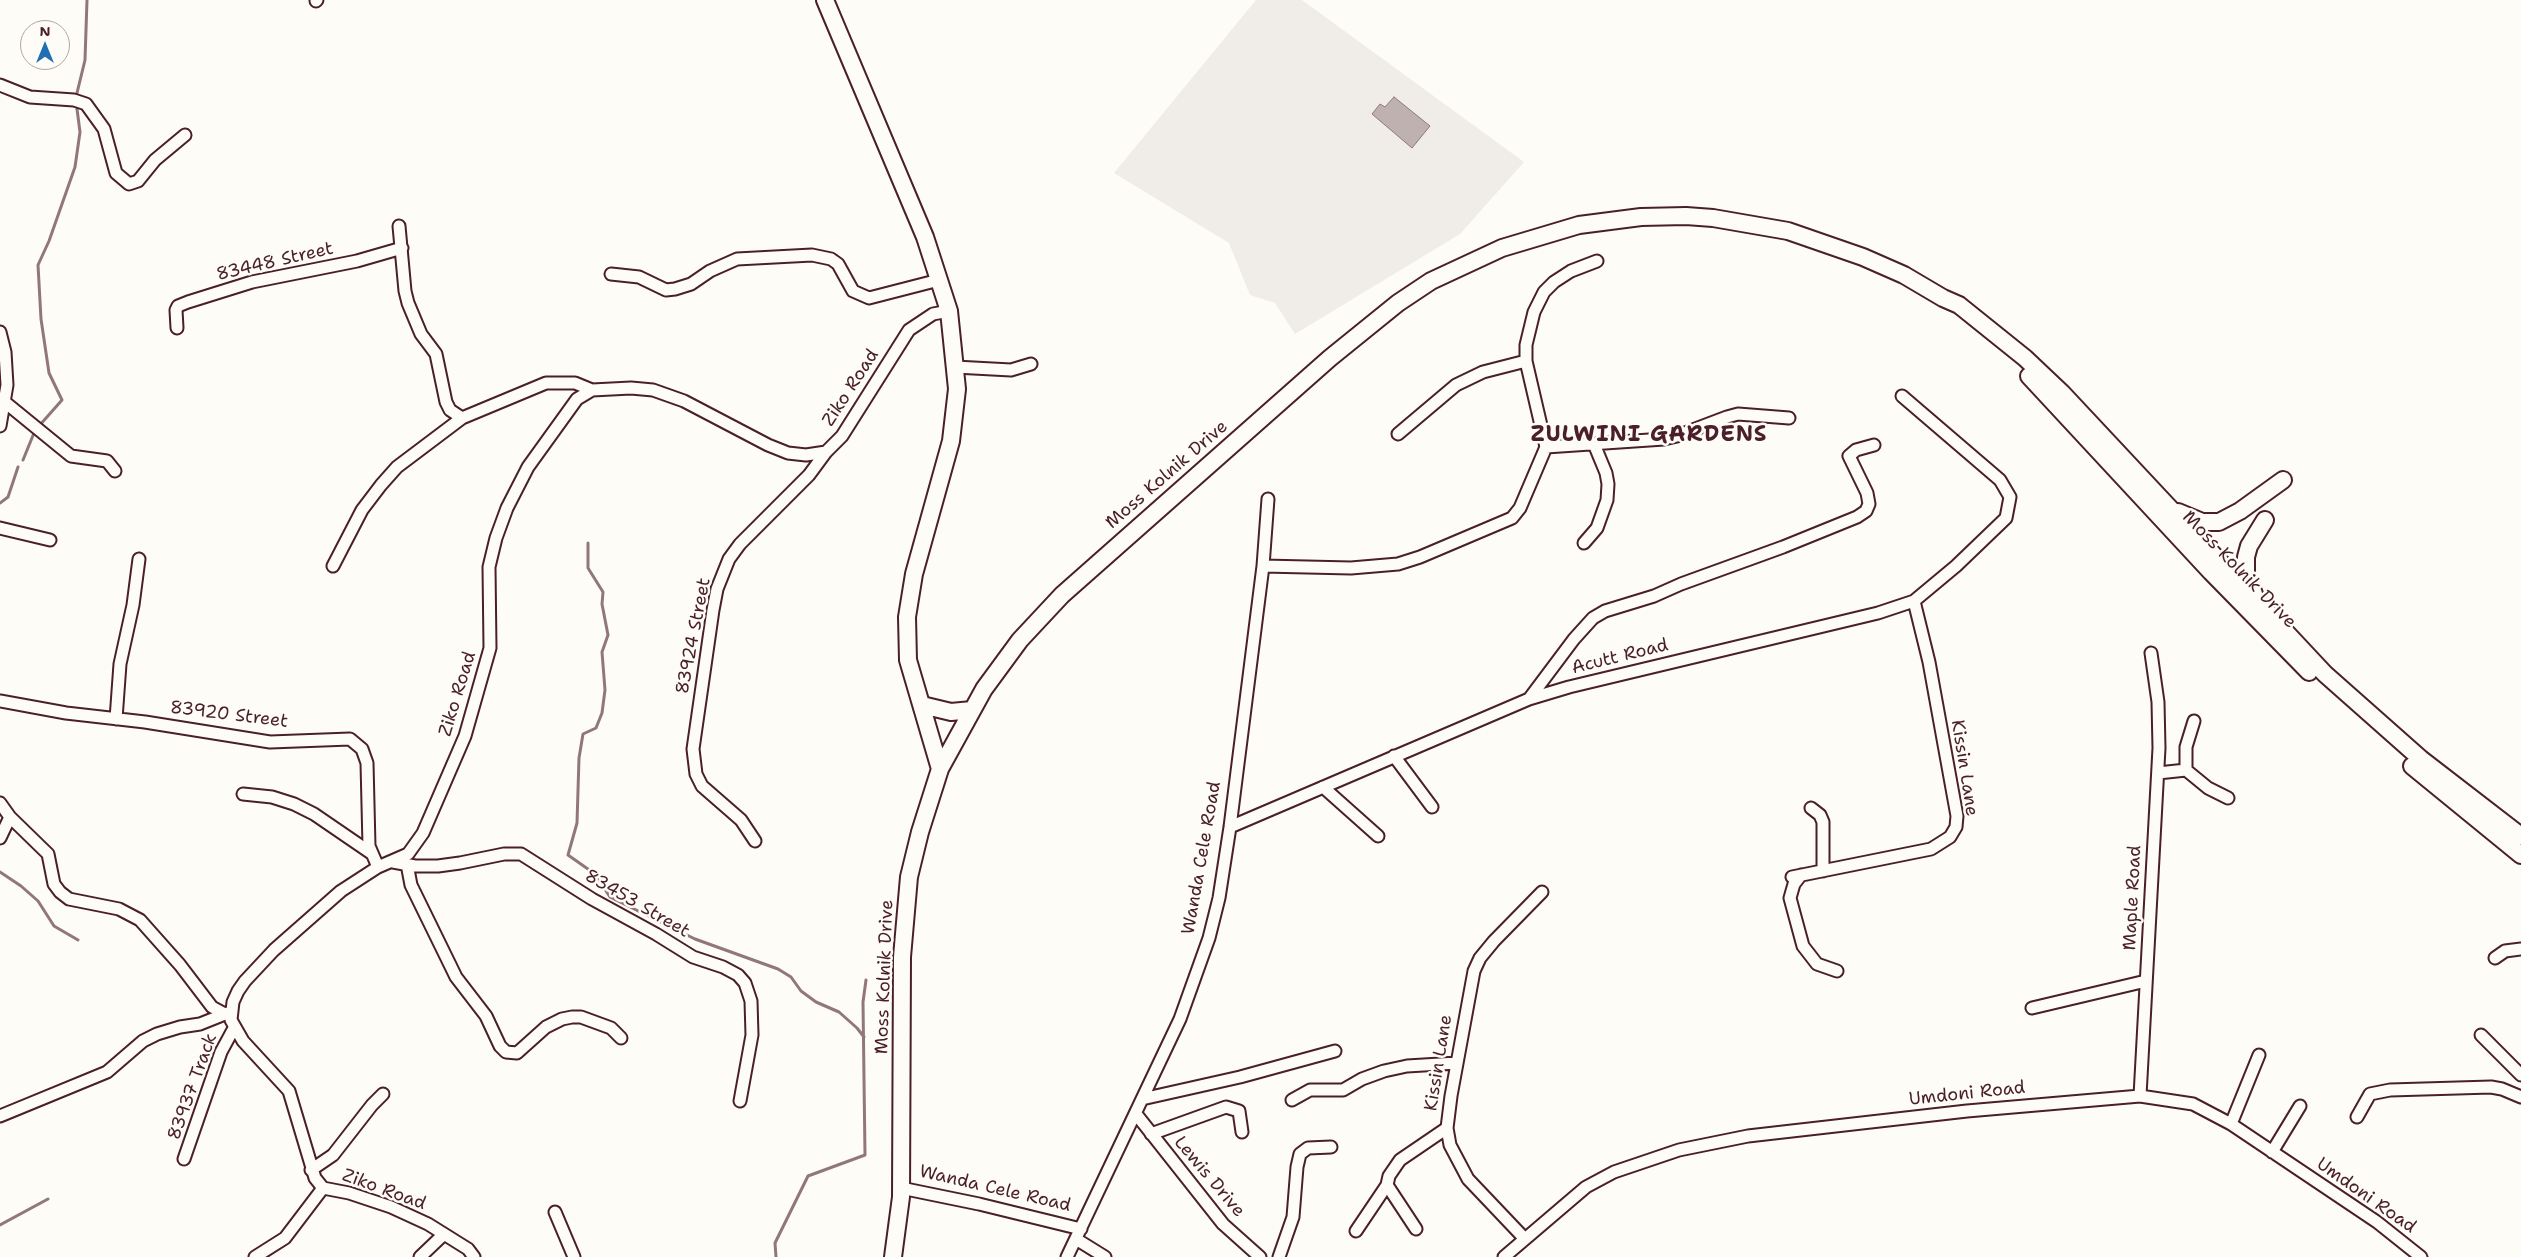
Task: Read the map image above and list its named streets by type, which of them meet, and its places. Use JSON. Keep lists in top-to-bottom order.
{
  "streets": {
    "main road": ["Moss Kolnik Drive"],
    "street": [
      "83448 Street",
      "Ziko Road",
      "83924 Street",
      "Acutt Road",
      "83920 Street",
      "Kissin Lane",
      "Wanda Cele Road",
      "Maple Road",
      "83453 Street",
      "83937 Track",
      "Umdoni Road",
      "Lewis Drive"
    ]
  },
  "crossings": [
    ["Ziko Road", "83924 Street"],
    ["Ziko Road", "83920 Street"],
    ["Ziko Road", "83453 Street"],
    ["Ziko Road", "83937 Track"],
    ["Moss Kolnik Drive", "Wanda Cele Road"],
    ["Acutt Road", "Kissin Lane"],
    ["Acutt Road", "Wanda Cele Road"],
    ["Kissin Lane", "Umdoni Road"],
    ["Wanda Cele Road", "Lewis Drive"],
    ["Maple Road", "Umdoni Road"]
  ],
  "districts": ["ZULWINI GARDENS"],
  "north": "top"
}
